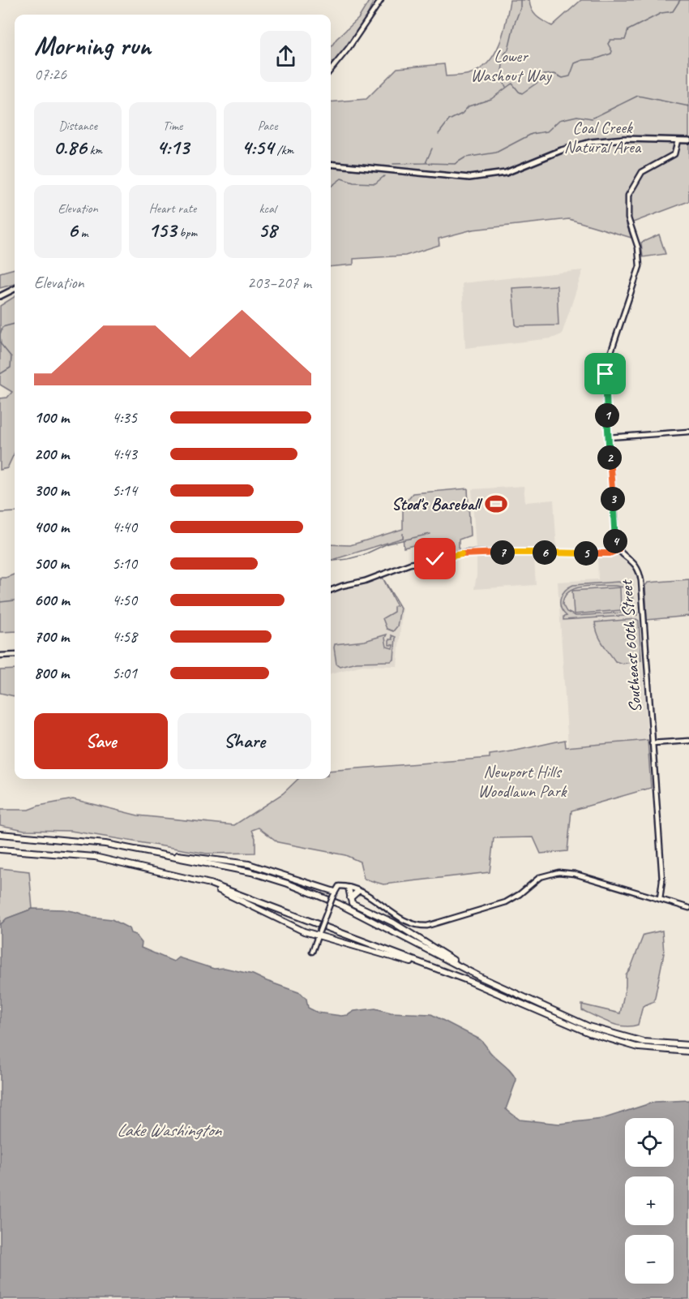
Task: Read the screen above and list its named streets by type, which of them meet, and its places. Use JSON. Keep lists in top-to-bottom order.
{
  "streets": {
    "street": ["Southeast 60th Street"]
  },
  "water": ["Lake Washington"],
  "parks": ["Lower Washout Way", "Coal Creek Natural Area", "Newport Hills Woodlawn Park"],
  "places": {
    "sports": ["Stod's Baseball"]
  },
  "page": {
    "heading": ["Morning run", "07:26"],
    "stats": [
      ["Distance", "0.86 km"],
      ["Time", "4:13"],
      ["Pace", "4:54 /km"],
      ["Elevation", "6 m"],
      ["Heart rate", "153 bpm"],
      ["kcal", "58"]
    ],
    "chart": ["Elevation", "203–207 m"],
    "list": [
      {
        "name": "100 m",
        "note": "4:35"
      },
      {
        "name": "200 m",
        "note": "4:43"
      },
      {
        "name": "300 m",
        "note": "5:14"
      },
      {
        "name": "400 m",
        "note": "4:40"
      },
      {
        "name": "500 m",
        "note": "5:10"
      },
      {
        "name": "600 m",
        "note": "4:50"
      },
      {
        "name": "700 m",
        "note": "4:58"
      },
      {
        "name": "800 m",
        "note": "5:01"
      }
    ],
    "pins": [
      "1",
      "2",
      "3",
      "4",
      "6",
      "7",
      "5"
    ],
    "buttons": ["Save", "Share"],
    "map_buttons": ["+", "−"]
  }
}
